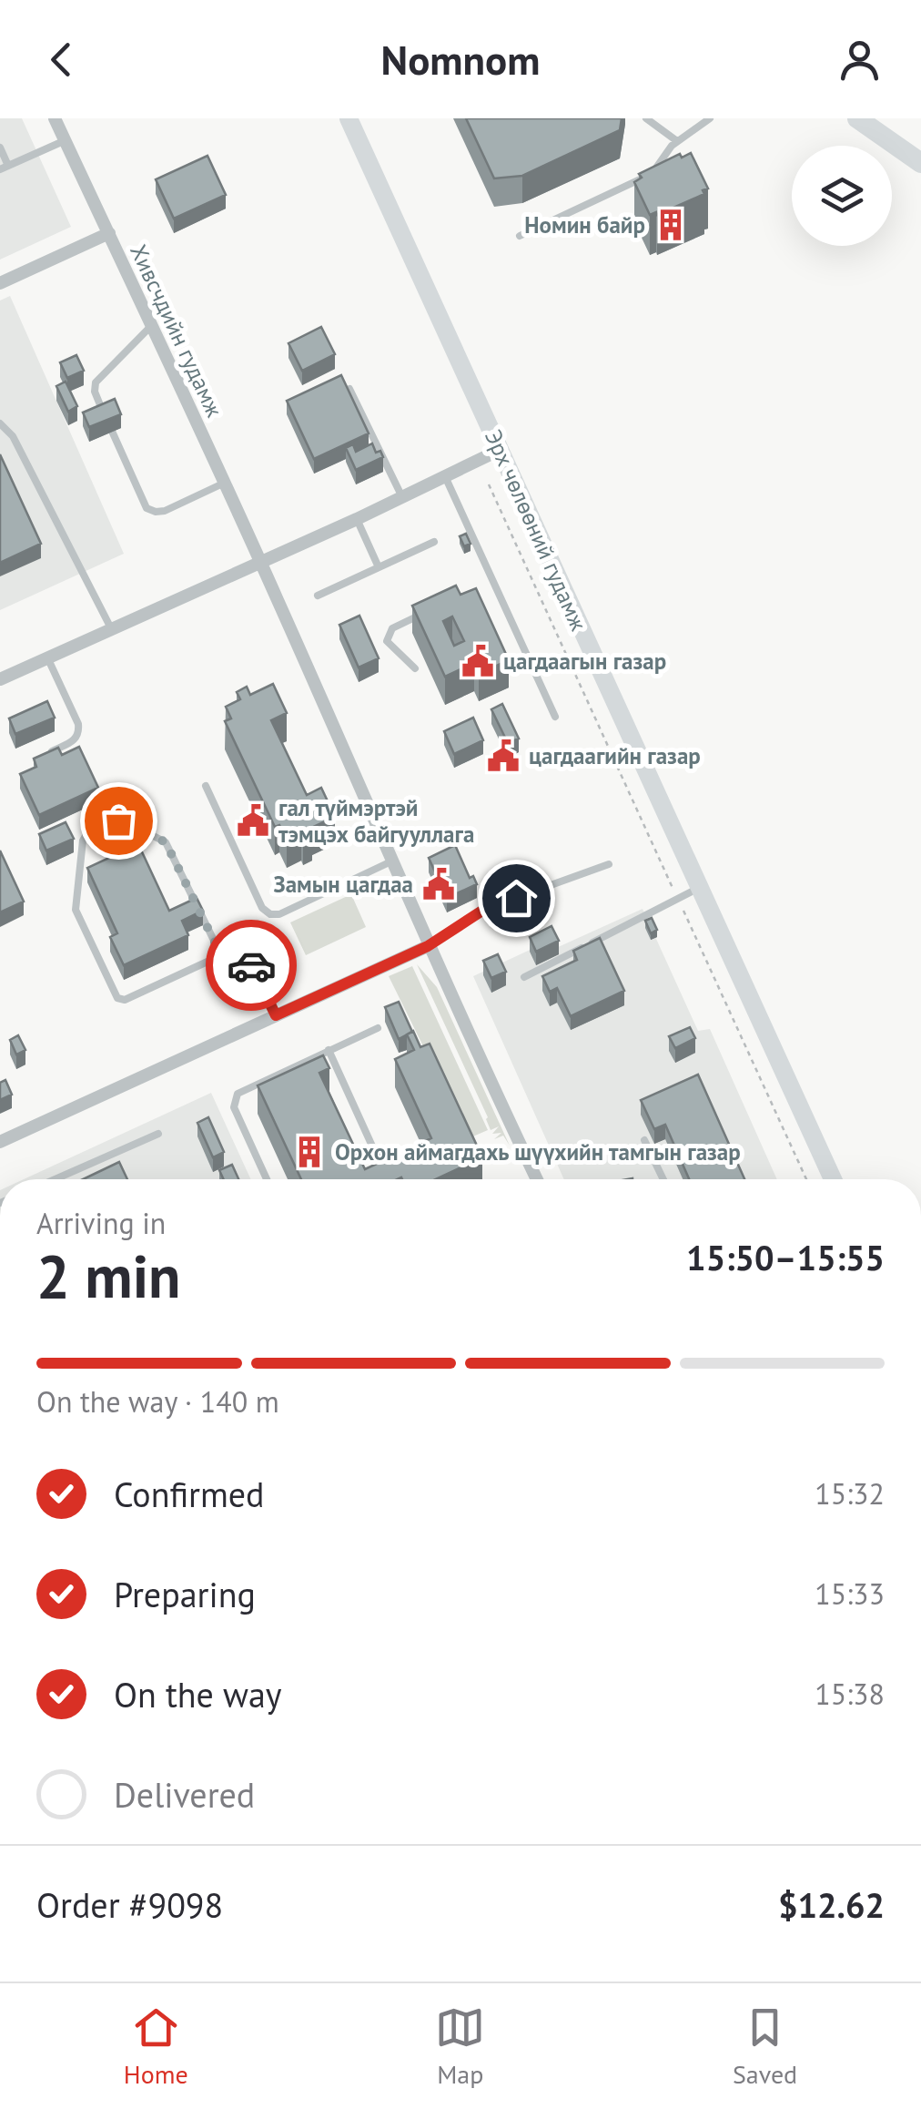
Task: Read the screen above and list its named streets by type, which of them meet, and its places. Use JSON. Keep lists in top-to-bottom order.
{
  "streets": {
    "main road": ["Эрх чөлөөний гудамж"],
    "street": ["Хивсчдийн гудамж"]
  },
  "places": {
    "building": ["Номин байр", "Орхон аймагдахь шүүхийн тамгын газар"],
    "public building": [
      "цагдаагын газар",
      "цагдаагийн газар",
      "гал түймэртэй тэмцэх байгууллага",
      "Замын цагдаа"
    ]
  },
  "page": {
    "header": "Nomnom",
    "heading": ["2 min", "Arriving in", "15:50–15:55"],
    "panel": ["Order #9098", "$12.62"],
    "bar": "On the way · 140 m",
    "list": [
      ["Confirmed", "15:32"],
      ["Preparing", "15:33"],
      ["On the way", "15:38"],
      "Delivered"
    ],
    "tabs": ["Home", "Map", "Saved"]
  }
}
